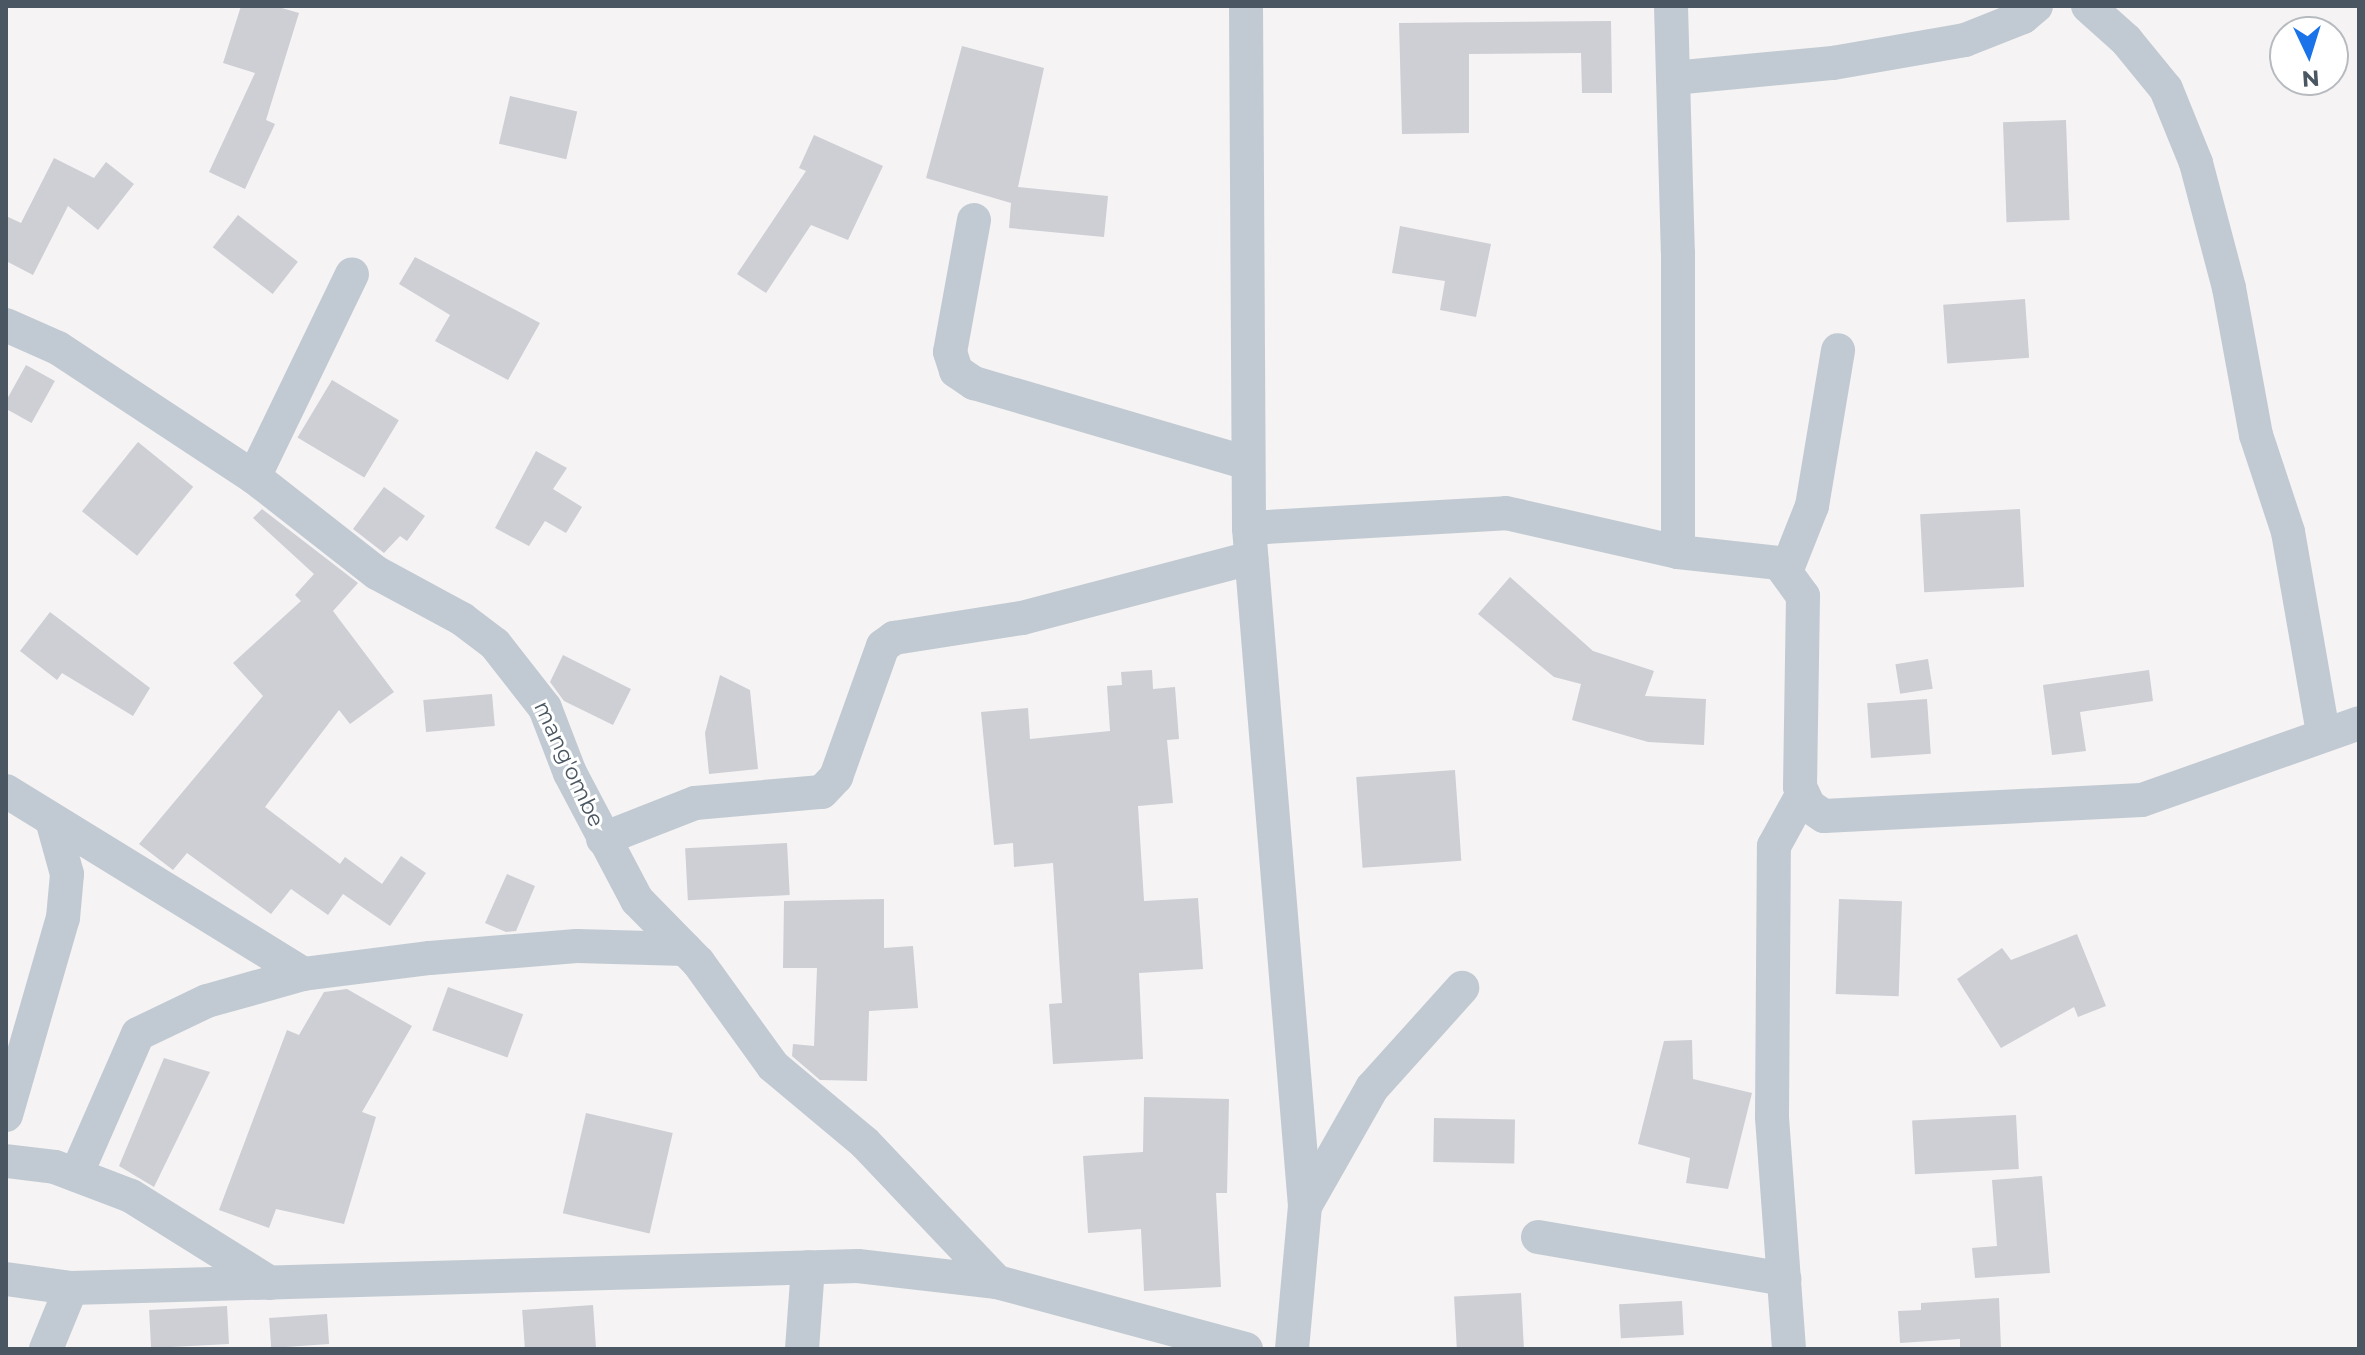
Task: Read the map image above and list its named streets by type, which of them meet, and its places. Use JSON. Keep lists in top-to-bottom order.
{
  "streets": {
    "street": ["mang'ombe"]
  },
  "north": "bottom"
}
